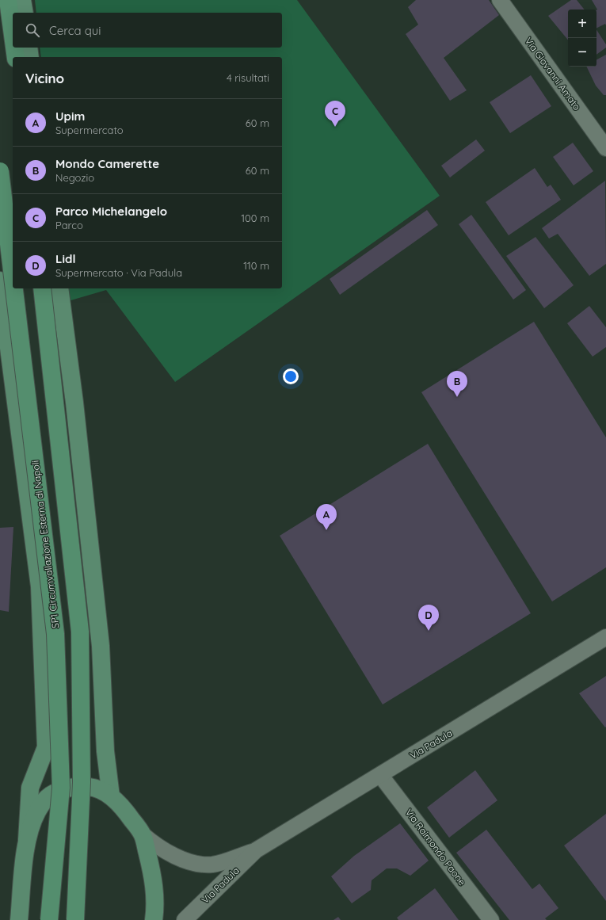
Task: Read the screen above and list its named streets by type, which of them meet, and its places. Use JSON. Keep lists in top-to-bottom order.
{
  "streets": {
    "highway": ["SP1 Circumvallazione Esterna di Napoli"],
    "street": ["Via Giovanni Amato", "Via Padula", "Via Raimondo Paone"]
  },
  "crossings": [
    ["Via Padula", "Via Raimondo Paone"]
  ],
  "page": {
    "map_buttons": ["+", "−"],
    "search": "Cerca qui",
    "heading": ["Vicino", "4 risultati"],
    "list": [
      {
        "mark": "A",
        "name": "Upim",
        "note": "Supermercato",
        "value": "60 m"
      },
      {
        "mark": "B",
        "name": "Mondo Camerette",
        "note": "Negozio",
        "value": "60 m"
      },
      {
        "mark": "C",
        "name": "Parco Michelangelo",
        "note": "Parco",
        "value": "100 m"
      },
      {
        "mark": "D",
        "name": "Lidl",
        "note": "Supermercato · Via Padula",
        "value": "110 m"
      }
    ],
    "pins": [
      "C",
      "B",
      "A",
      "D"
    ]
  }
}
